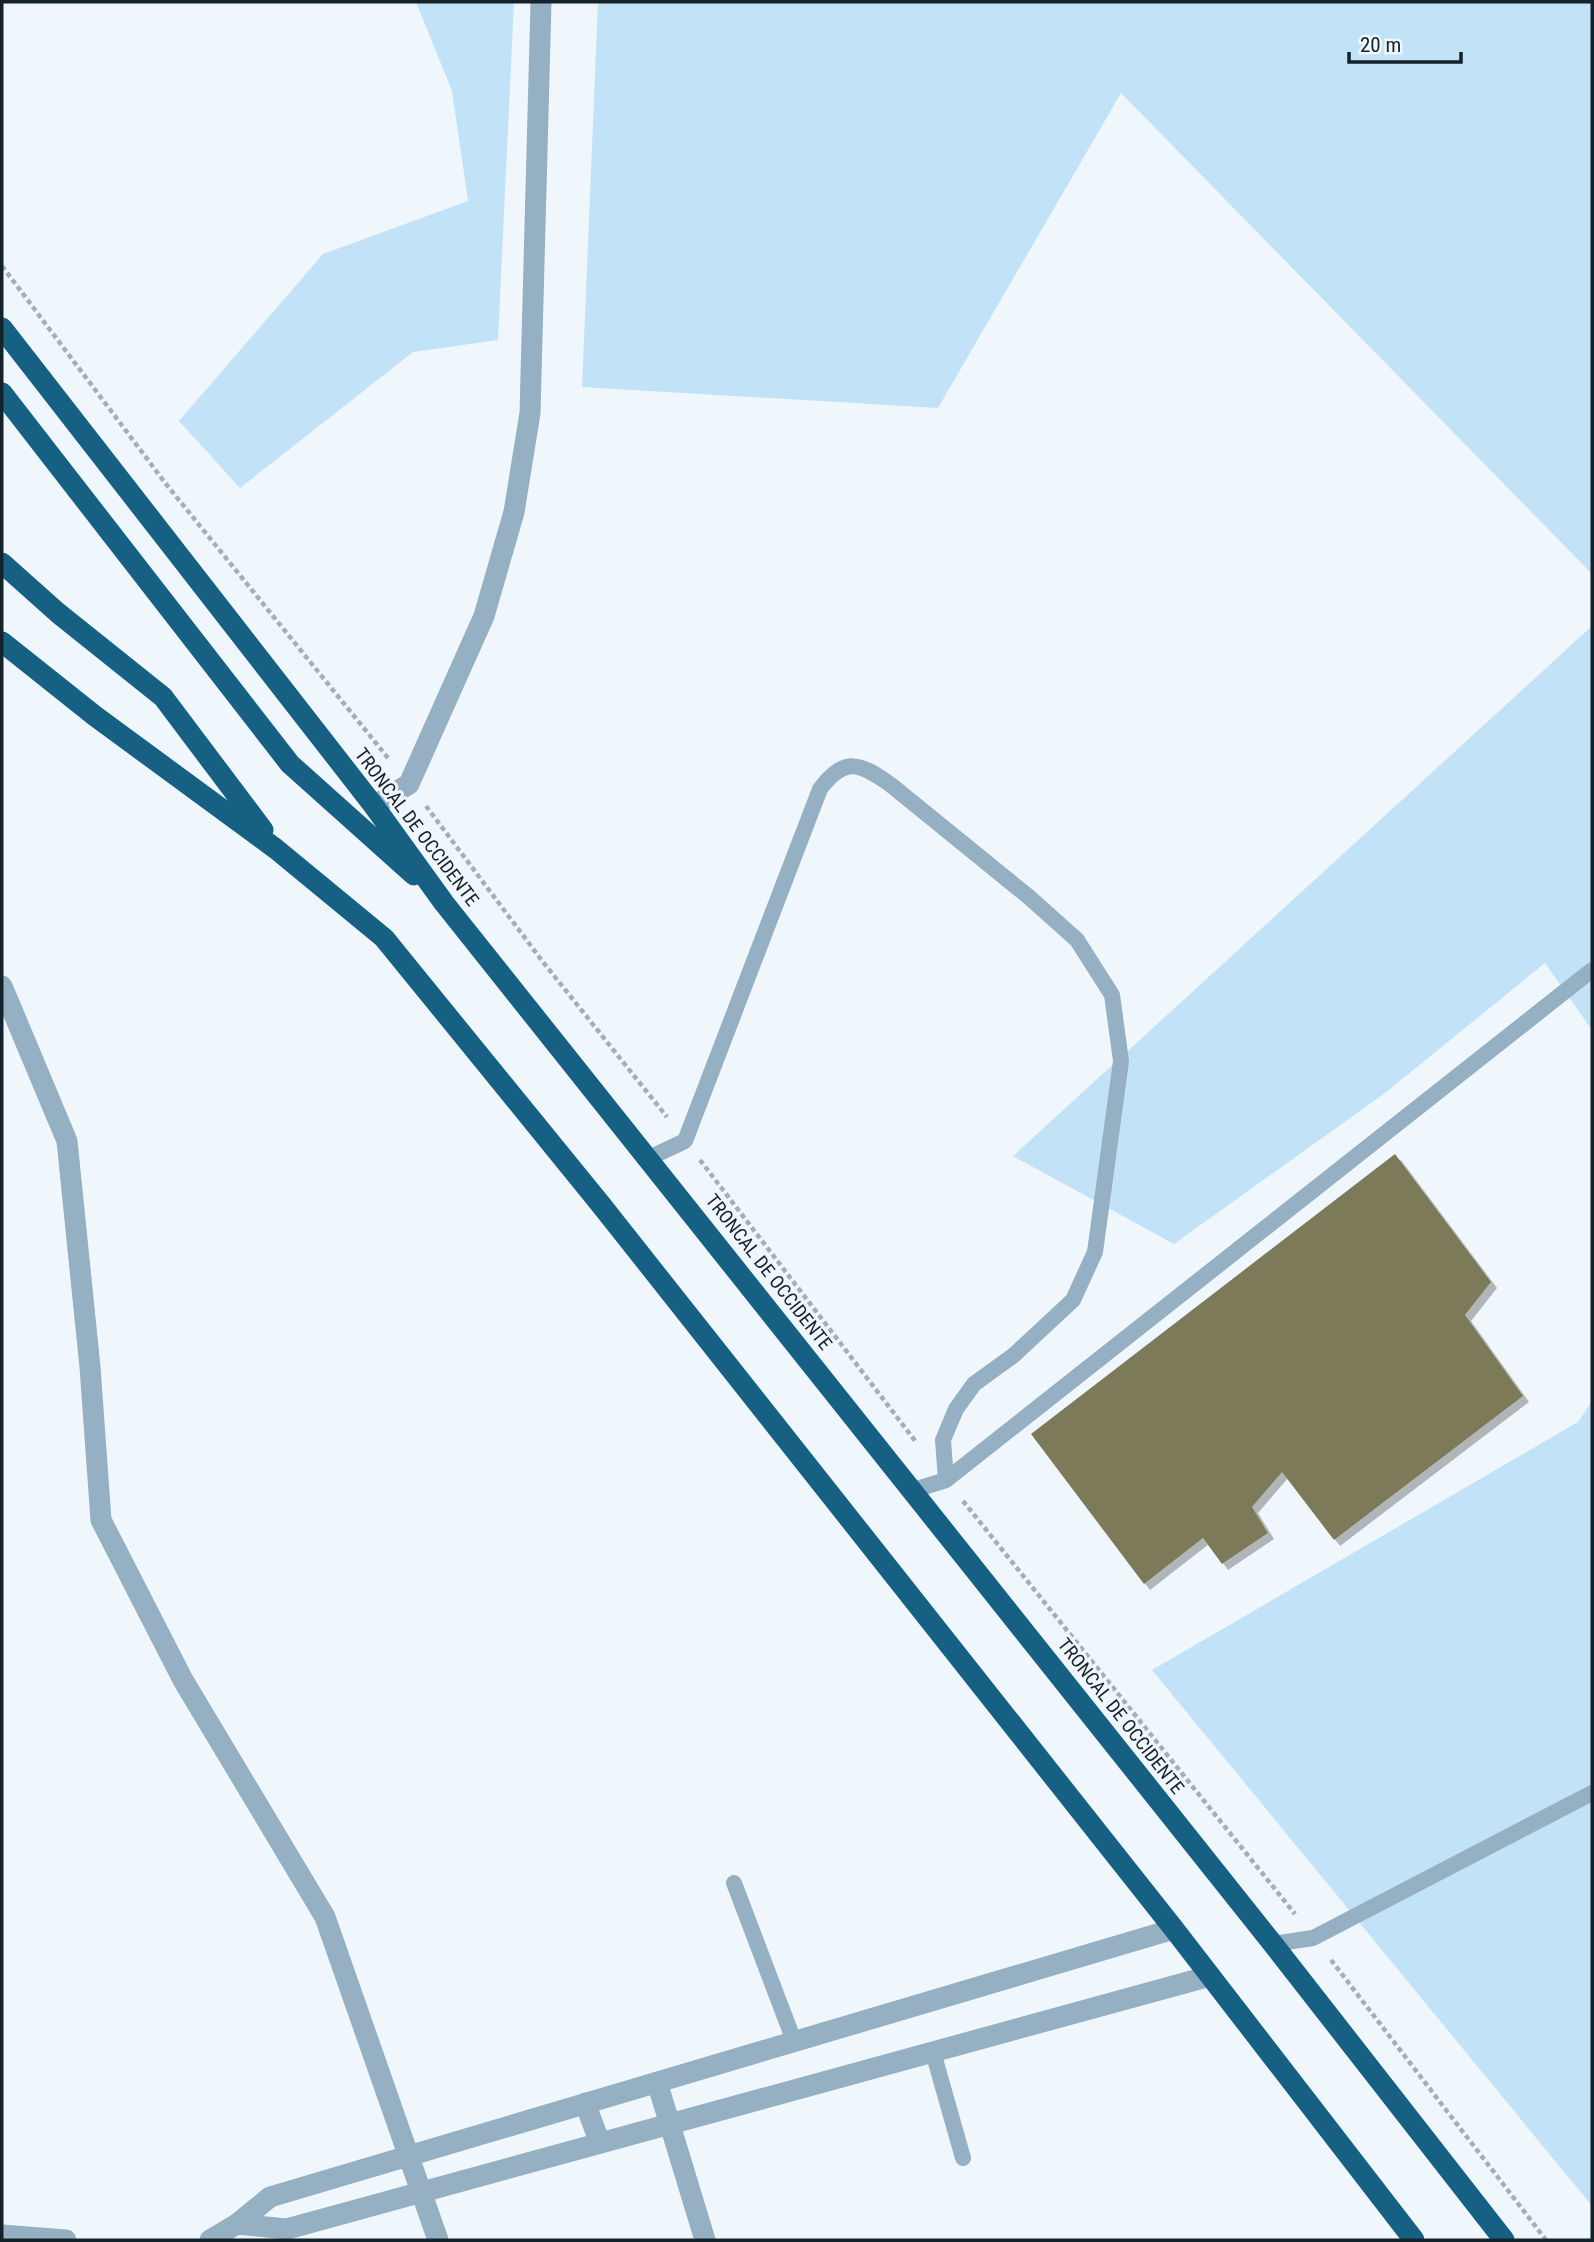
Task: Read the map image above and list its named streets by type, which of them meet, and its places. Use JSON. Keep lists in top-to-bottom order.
{
  "streets": {
    "highway": ["TRONCAL DE OCCIDENTE"]
  },
  "scale_bar": "20 m"
}
